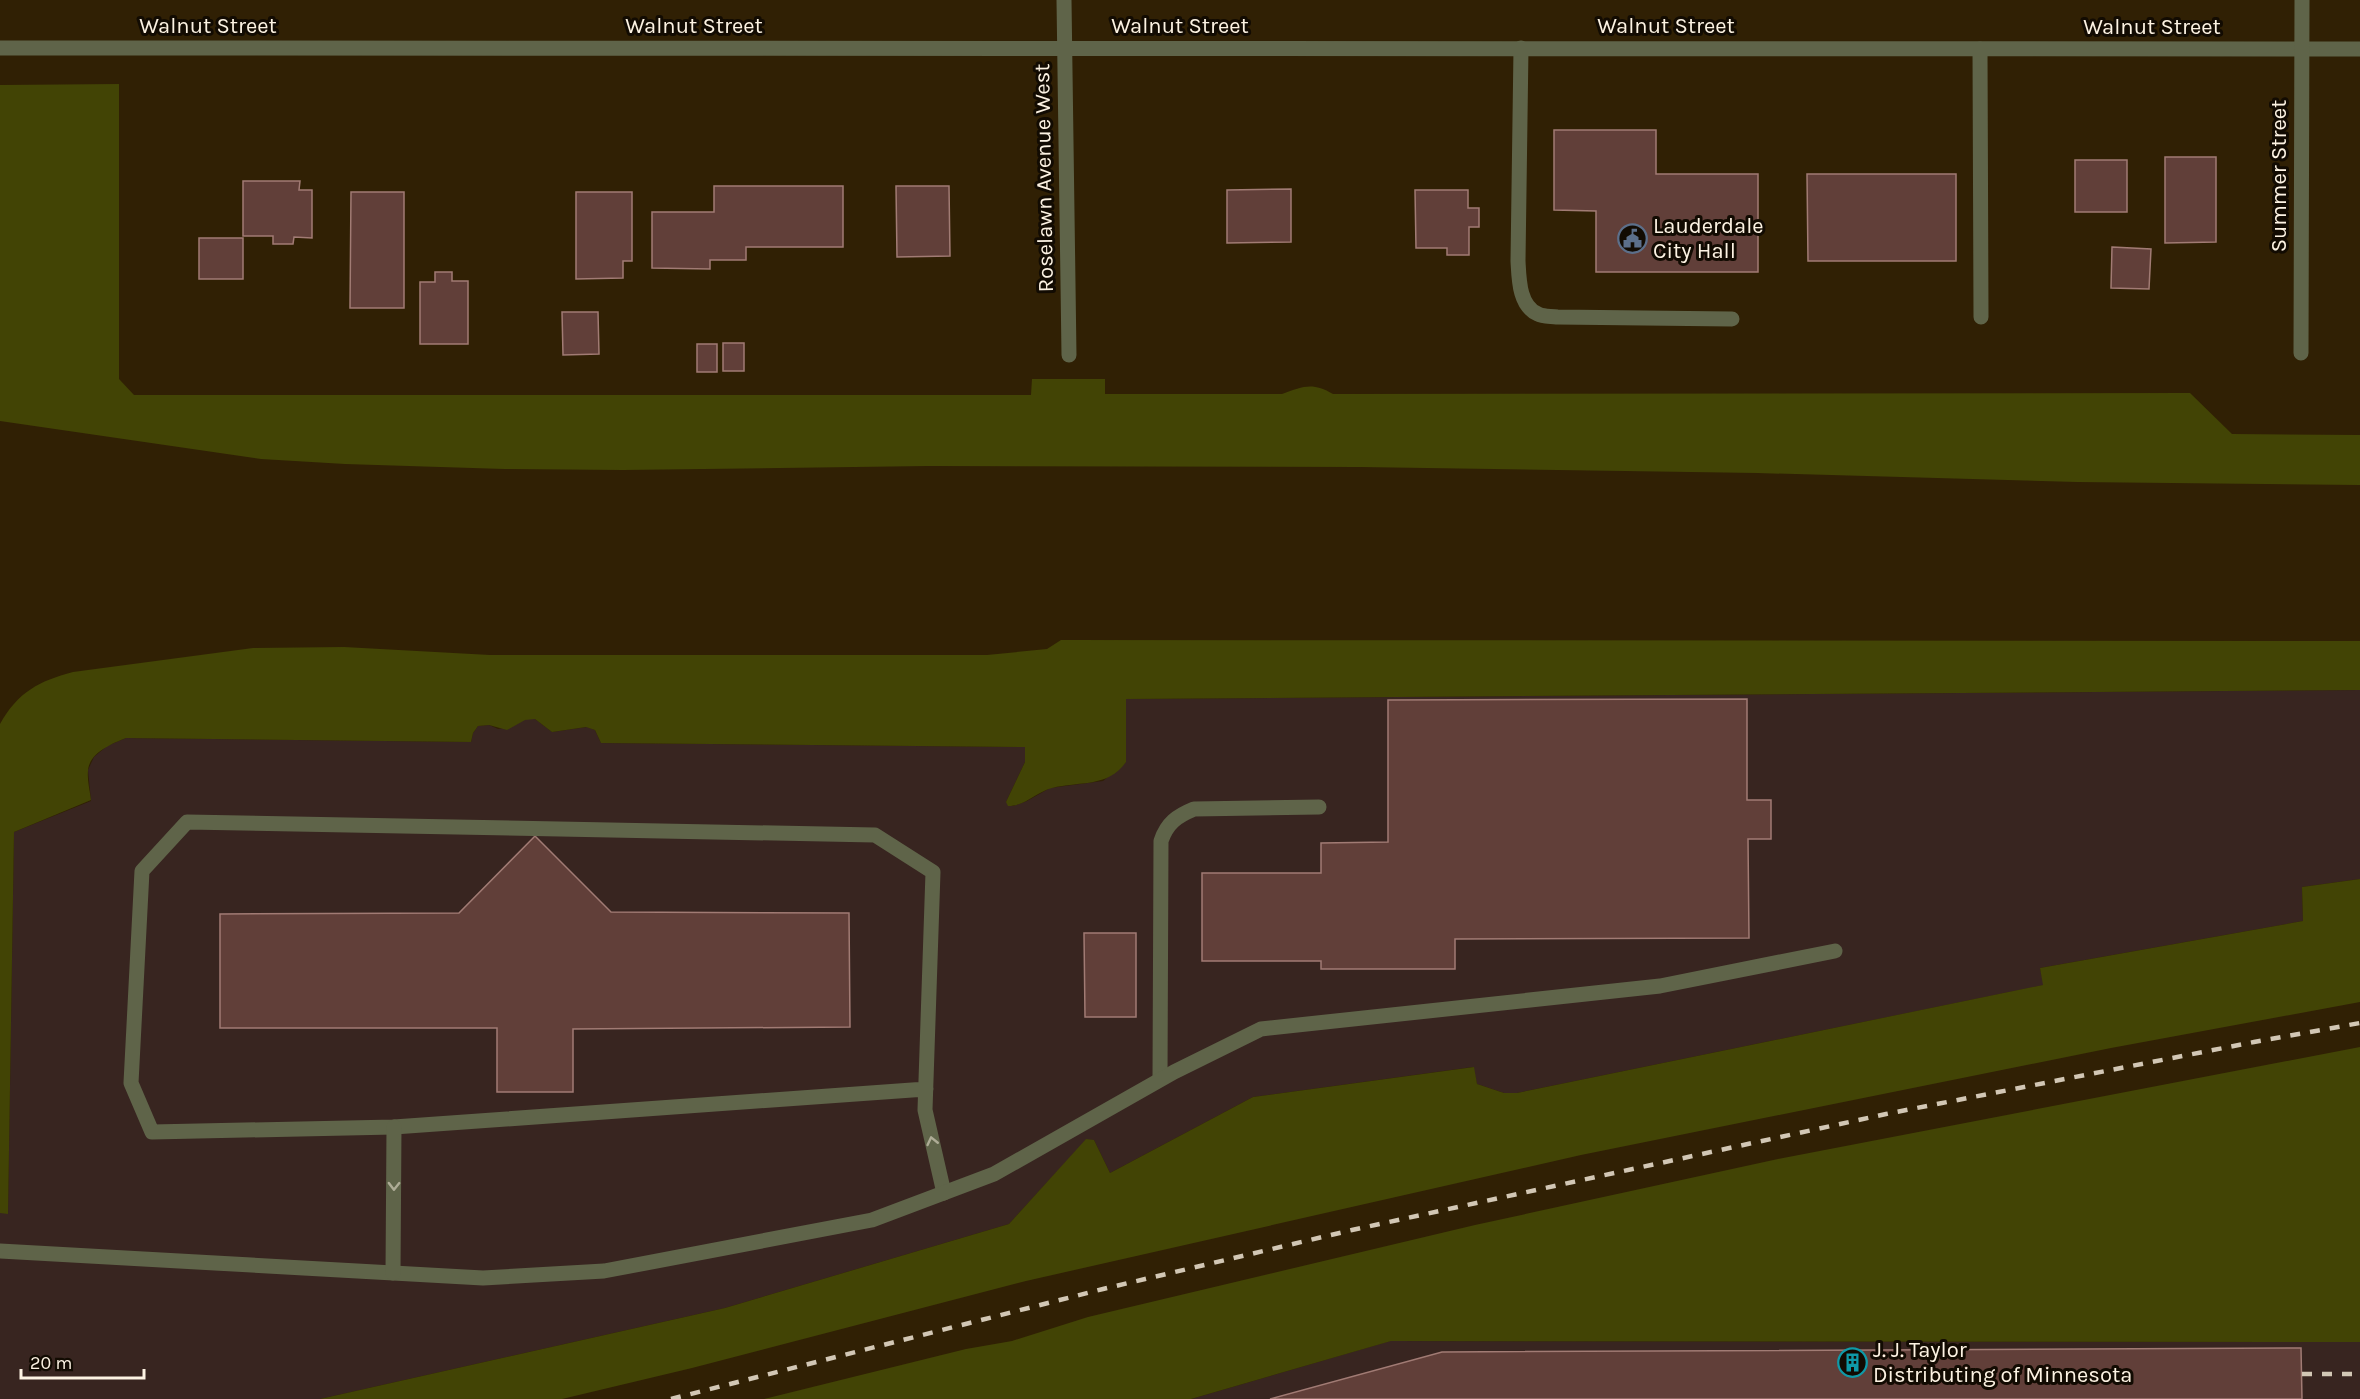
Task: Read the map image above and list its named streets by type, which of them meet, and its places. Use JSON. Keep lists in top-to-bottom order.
{
  "streets": {
    "street": ["Walnut Street", "Summer Street", "Roselawn Avenue West"]
  },
  "crossings": [
    ["Walnut Street", "Summer Street"],
    ["Walnut Street", "Roselawn Avenue West"]
  ],
  "places": {
    "public building": ["Lauderdale City Hall"],
    "building": ["J. J. Taylor Distributing of Minnesota"]
  },
  "scale_bar": "20 m"
}
